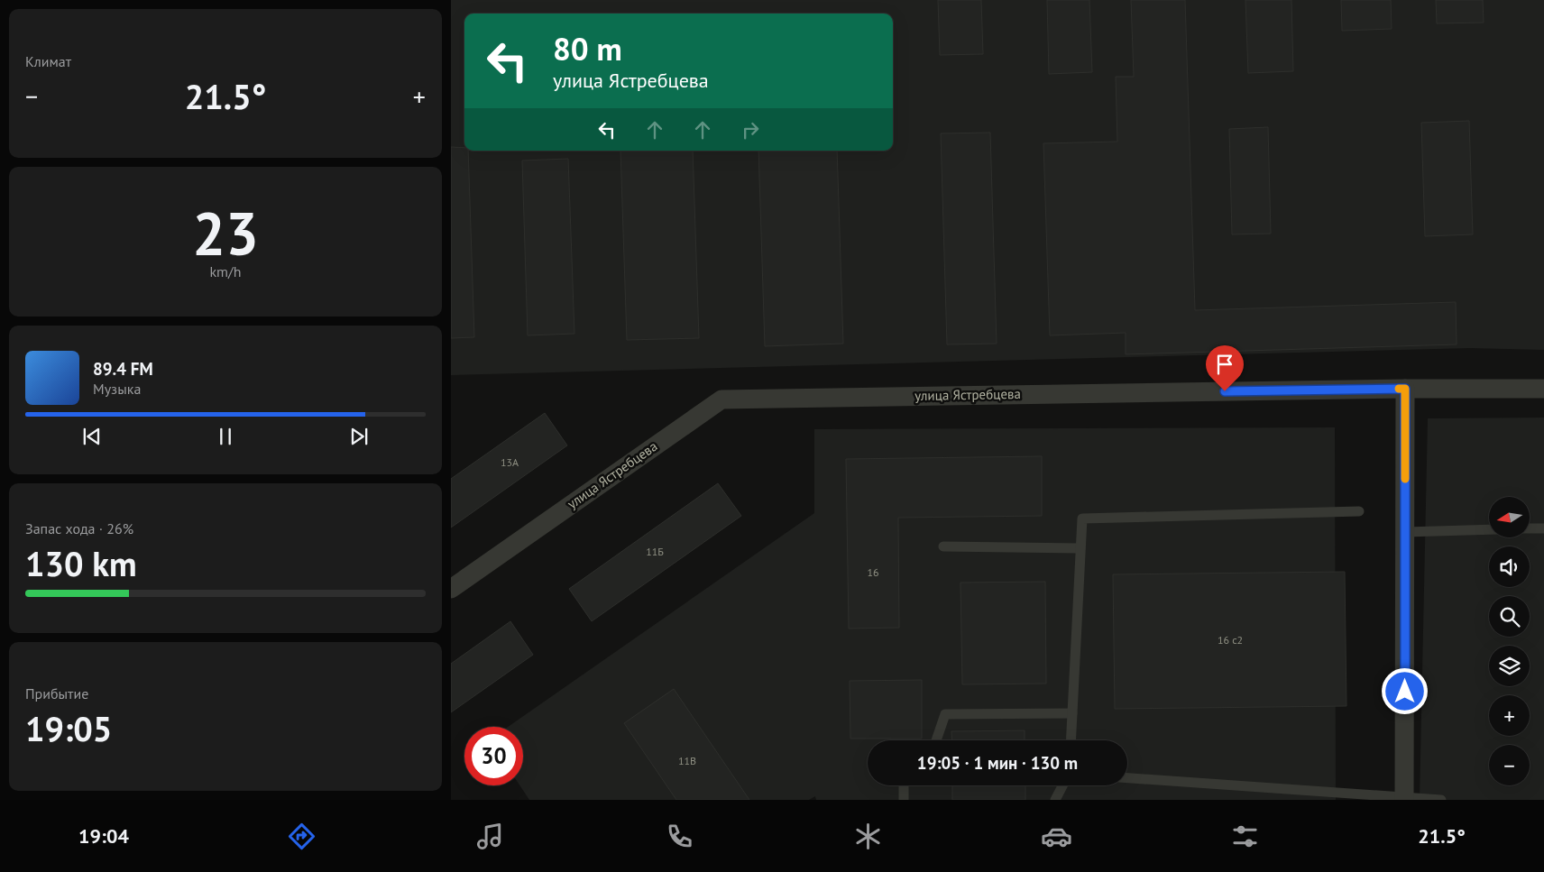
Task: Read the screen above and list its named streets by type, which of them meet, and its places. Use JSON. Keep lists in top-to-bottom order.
{
  "streets": {
    "street": ["улица Ястребцева"]
  },
  "house_numbers": [
    "13А",
    "11Б",
    "16",
    "16 с2",
    "11В"
  ],
  "north": "left",
  "page": {
    "tile": [
      "Климат",
      ["23", "km/h"],
      ["Запас хода · 26%", "130 km"],
      ["Прибытие", "19:05"]
    ],
    "turn": ["80 m", "улица Ястребцева"],
    "heat": ["−", "21.5°", "+"],
    "song": ["89.4 FM", "Музыка"],
    "map_buttons": ["+", "−"],
    "limit": "30",
    "trip": "19:05 · 1 мин · 130 m",
    "tabs": ["19:04", "21.5°"]
  }
}
